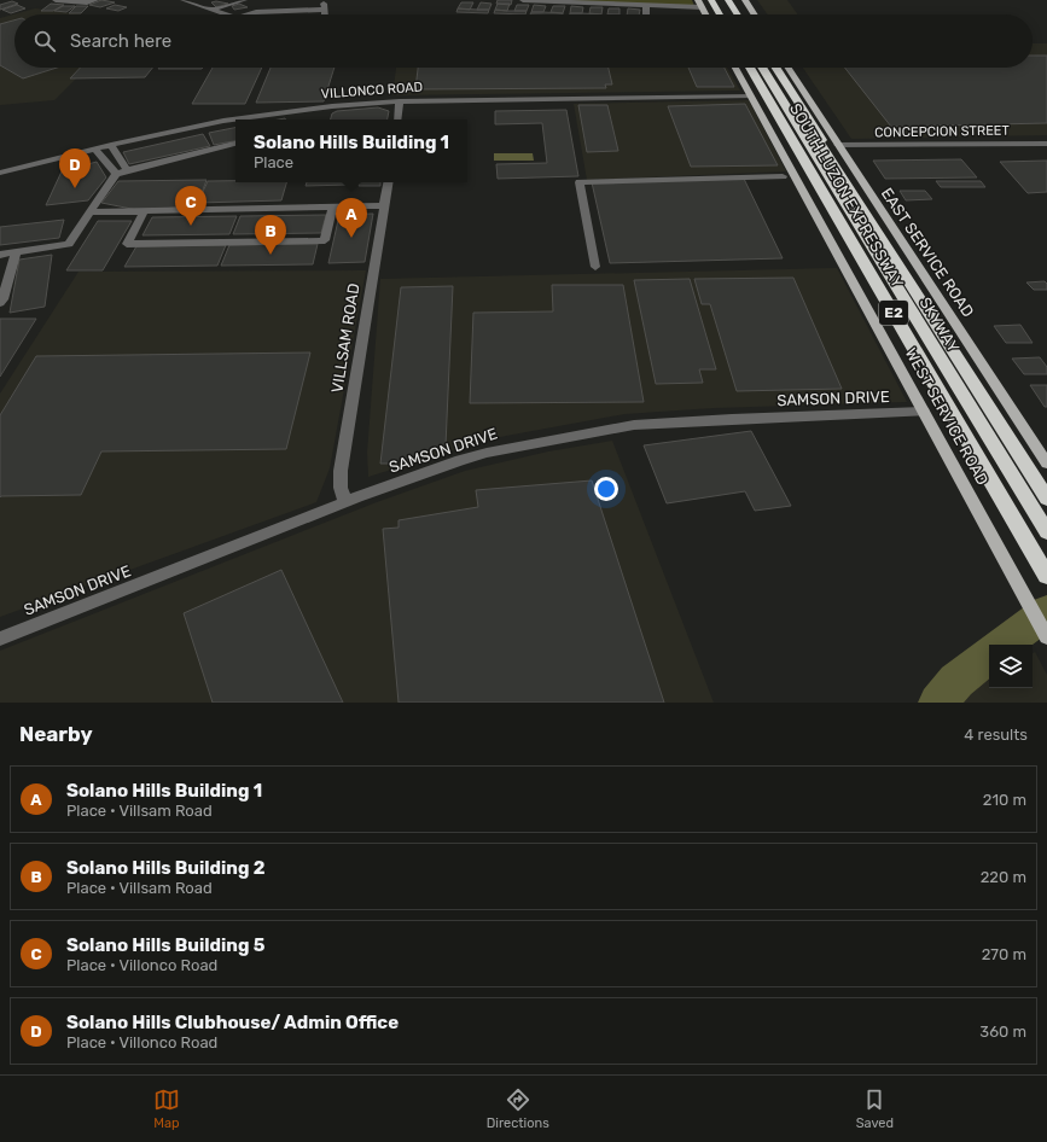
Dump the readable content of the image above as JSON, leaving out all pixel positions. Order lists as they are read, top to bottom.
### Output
{
  "streets": {
    "highway": ["SOUTH LUZON EXPRESSWAY", "E2", "SKYWAY"],
    "main road": ["EAST SERVICE ROAD", "WEST SERVICE ROAD"],
    "street": [
      "VILLONCO ROAD",
      "CONCEPCION STREET",
      "VILLSAM ROAD",
      "SAMSON DRIVE"
    ]
  },
  "crossings": [
    ["VILLONCO ROAD", "WEST SERVICE ROAD"],
    ["CONCEPCION STREET", "EAST SERVICE ROAD"],
    ["VILLSAM ROAD", "SAMSON DRIVE"],
    ["SAMSON DRIVE", "WEST SERVICE ROAD"]
  ],
  "page": {
    "search": "Search here",
    "popup": ["Solano Hills Building 1", "Place"],
    "pins": [
      "D",
      "C",
      "A",
      "B"
    ],
    "heading": ["Nearby", "4 results"],
    "list": [
      {
        "mark": "A",
        "name": "Solano Hills Building 1",
        "note": "Place · Villsam Road",
        "value": "210 m"
      },
      {
        "mark": "B",
        "name": "Solano Hills Building 2",
        "note": "Place · Villsam Road",
        "value": "220 m"
      },
      {
        "mark": "C",
        "name": "Solano Hills Building 5",
        "note": "Place · Villonco Road",
        "value": "270 m"
      },
      {
        "mark": "D",
        "name": "Solano Hills Clubhouse/ Admin Office",
        "note": "Place · Villonco Road",
        "value": "360 m"
      }
    ],
    "nav": ["Map", "Directions", "Saved"]
  }
}
